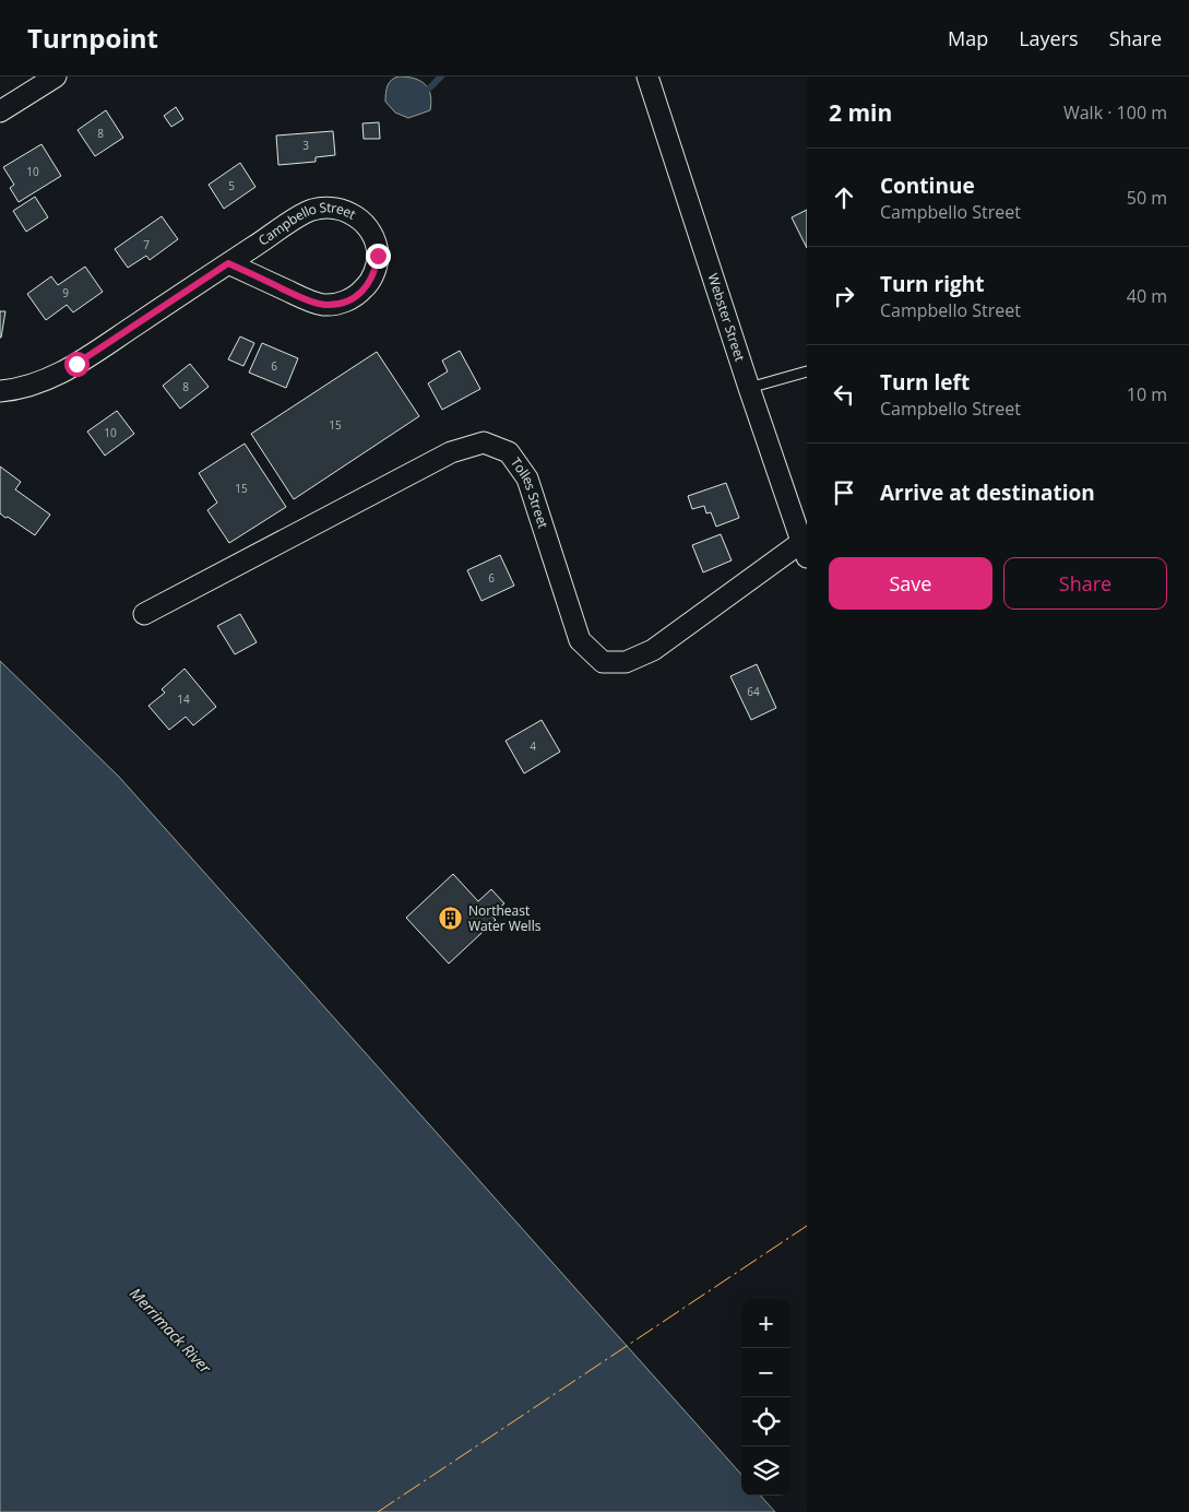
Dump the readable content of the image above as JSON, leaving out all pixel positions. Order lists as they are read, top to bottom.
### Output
{
  "streets": {
    "street": ["Campbello Street", "Webster Street", "Tolles Street"]
  },
  "crossings": [
    ["Webster Street", "Tolles Street"]
  ],
  "water": ["Merrimack River"],
  "places": {
    "building": ["Northeast Water Wells"]
  },
  "house_numbers": [
    "8",
    "3",
    "10",
    "5",
    "7",
    "9",
    "6",
    "8",
    "15",
    "10",
    "15",
    "6",
    "64",
    "14",
    "4"
  ],
  "page": {
    "header": "Turnpoint",
    "nav": ["Map", "Layers", "Share"],
    "heading": ["2 min", "Walk · 100 m"],
    "list": [
      ["Continue", "Campbello Street", "50 m"],
      ["Turn right", "Campbello Street", "40 m"],
      ["Turn left", "Campbello Street", "10 m"],
      "Arrive at destination"
    ],
    "buttons": ["Save", "Share"],
    "map_buttons": ["+", "−"]
  }
}
